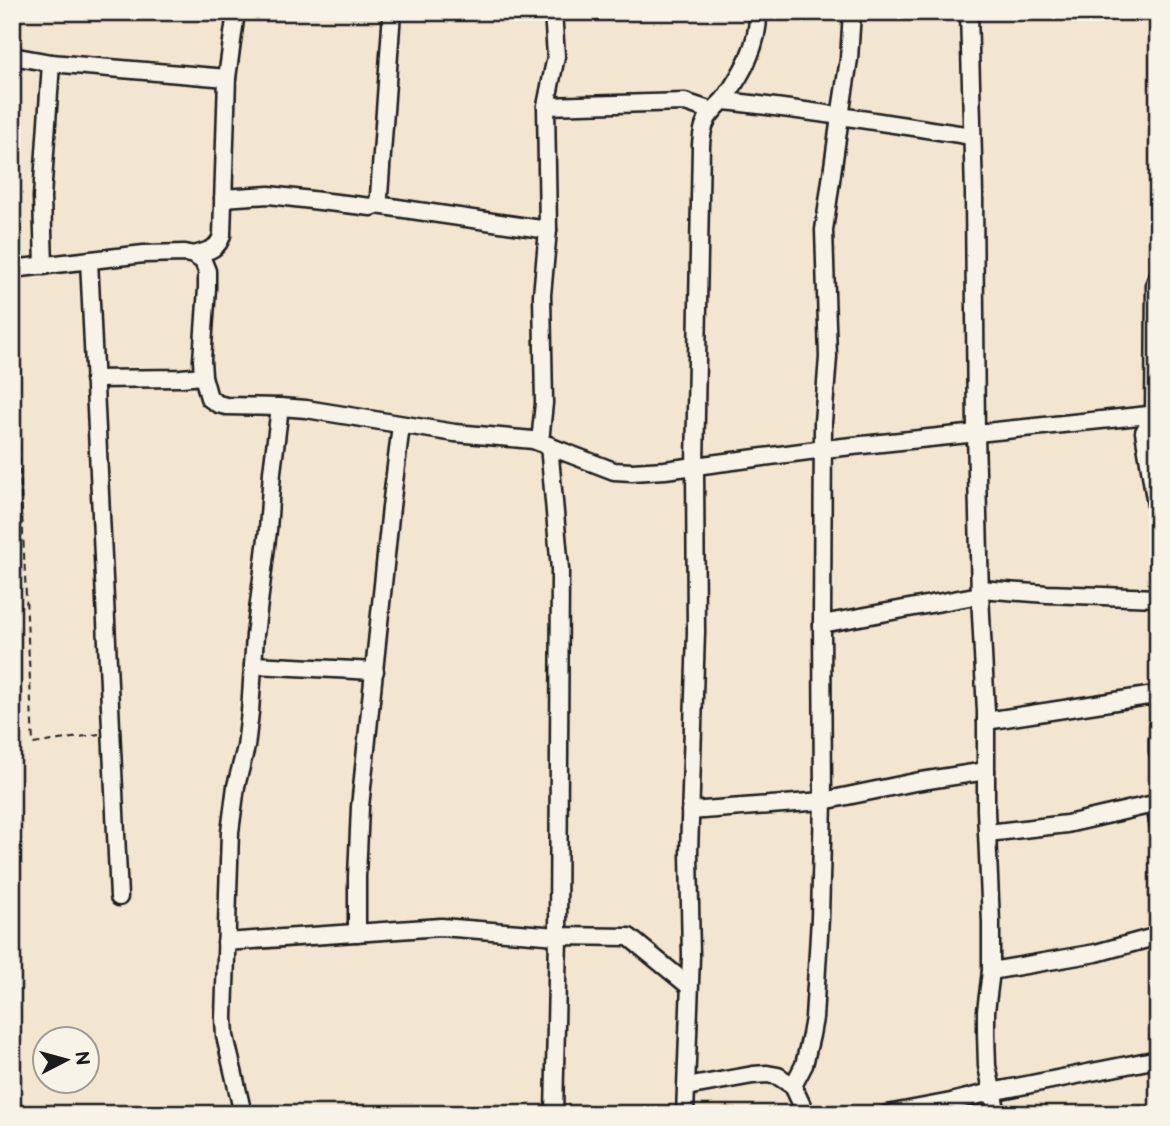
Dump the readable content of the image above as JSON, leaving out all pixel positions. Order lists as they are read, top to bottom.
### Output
{
  "north": "right"
}
